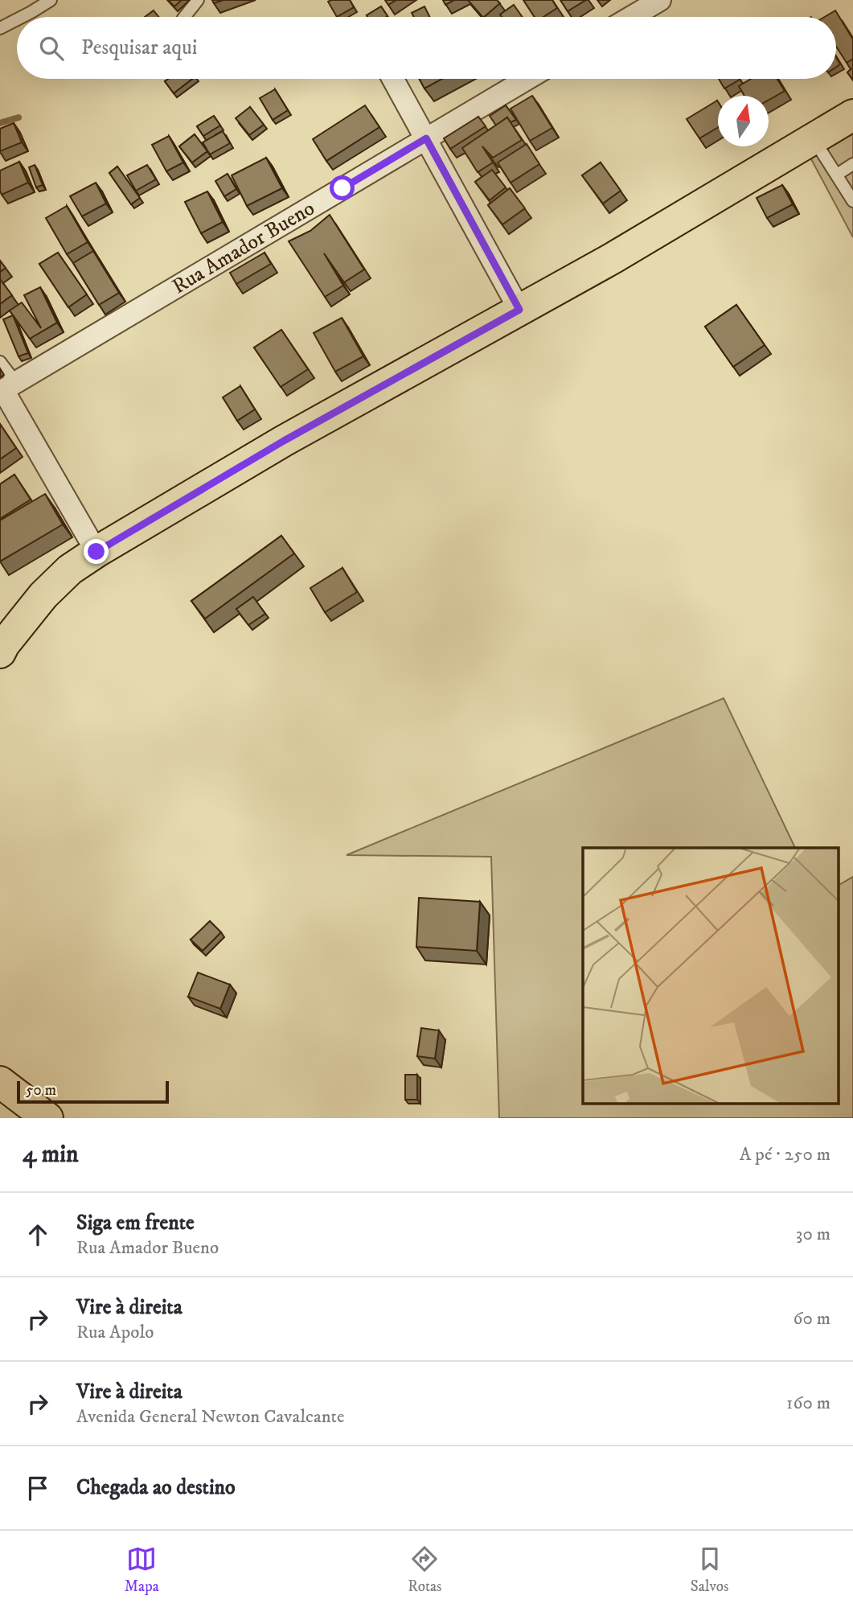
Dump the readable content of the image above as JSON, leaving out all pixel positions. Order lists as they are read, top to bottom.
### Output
{
  "streets": {
    "street": ["Rua Amador Bueno"]
  },
  "scale_bar": "50 m",
  "north": "top",
  "page": {
    "search": "Pesquisar aqui",
    "scale": "50 m",
    "heading": ["4 min", "A pé · 250 m"],
    "list": [
      ["Siga em frente", "Rua Amador Bueno", "30 m"],
      ["Vire à direita", "Rua Apolo", "60 m"],
      ["Vire à direita", "Avenida General Newton Cavalcante", "160 m"],
      "Chegada ao destino"
    ],
    "nav": ["Mapa", "Rotas", "Salvos"]
  }
}
